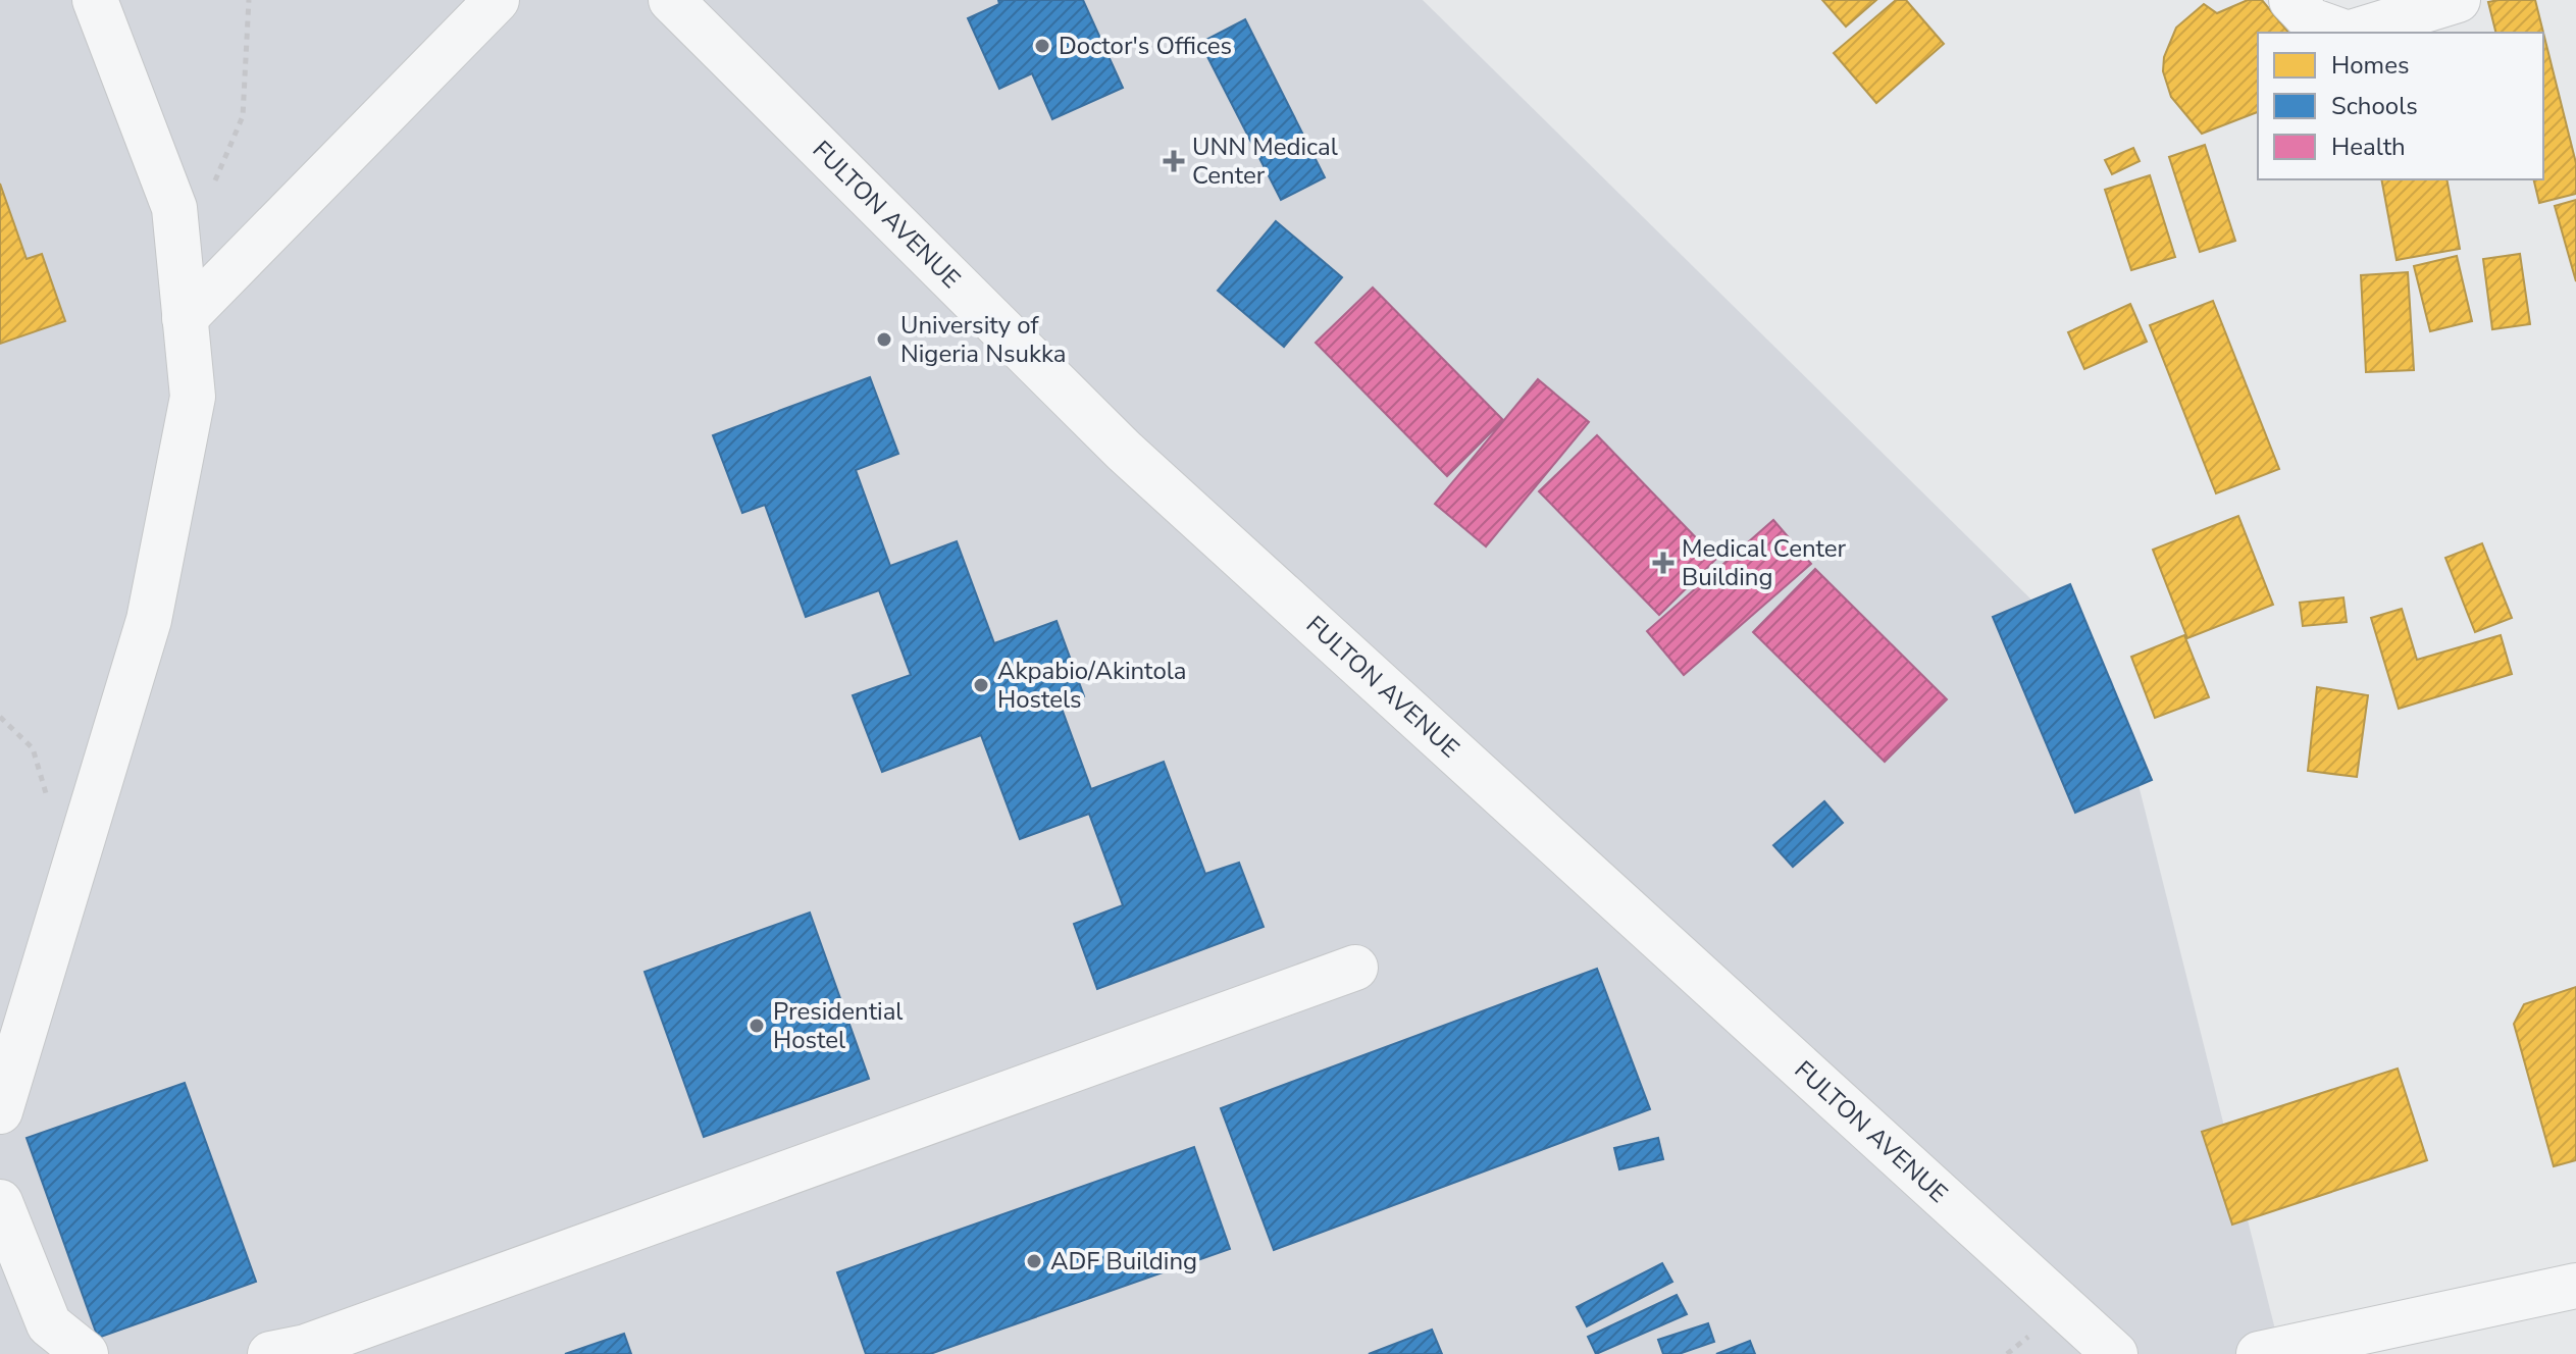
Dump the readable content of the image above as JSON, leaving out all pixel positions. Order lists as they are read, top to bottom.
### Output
{
  "streets": {
    "street": ["FULTON AVENUE"]
  },
  "places": {
    "other": [
      "Doctor's Offices",
      "University of Nigeria Nsukka",
      "Akpabio/Akintola Hostels",
      "Presidential Hostel",
      "ADF Building"
    ],
    "health": ["UNN Medical Center", "Medical Center Building"]
  },
  "legend": ["Homes", "Schools", "Health"]
}
